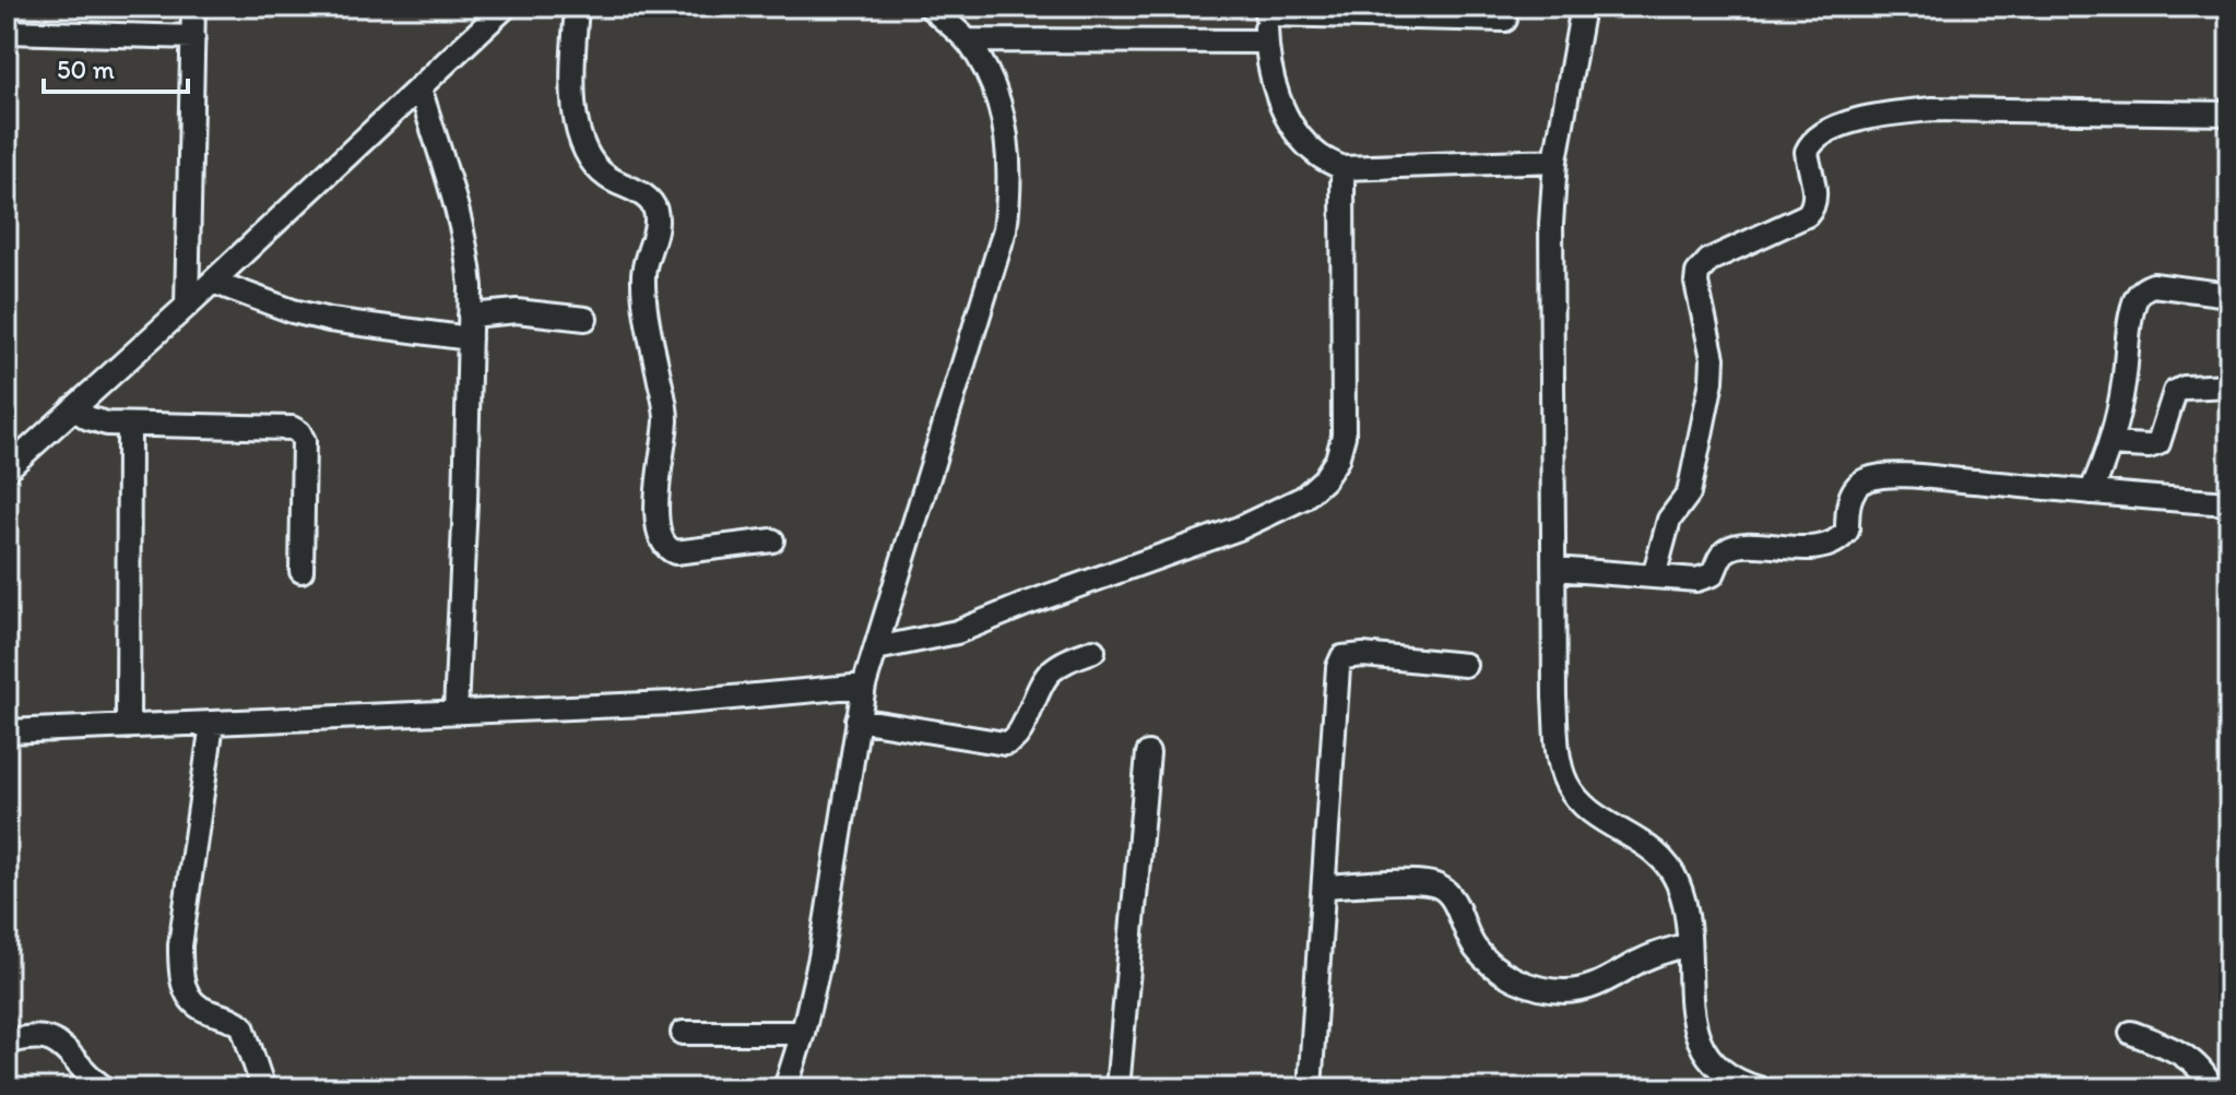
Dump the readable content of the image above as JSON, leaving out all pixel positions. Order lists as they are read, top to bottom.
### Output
{
  "scale_bar": "50 m"
}
